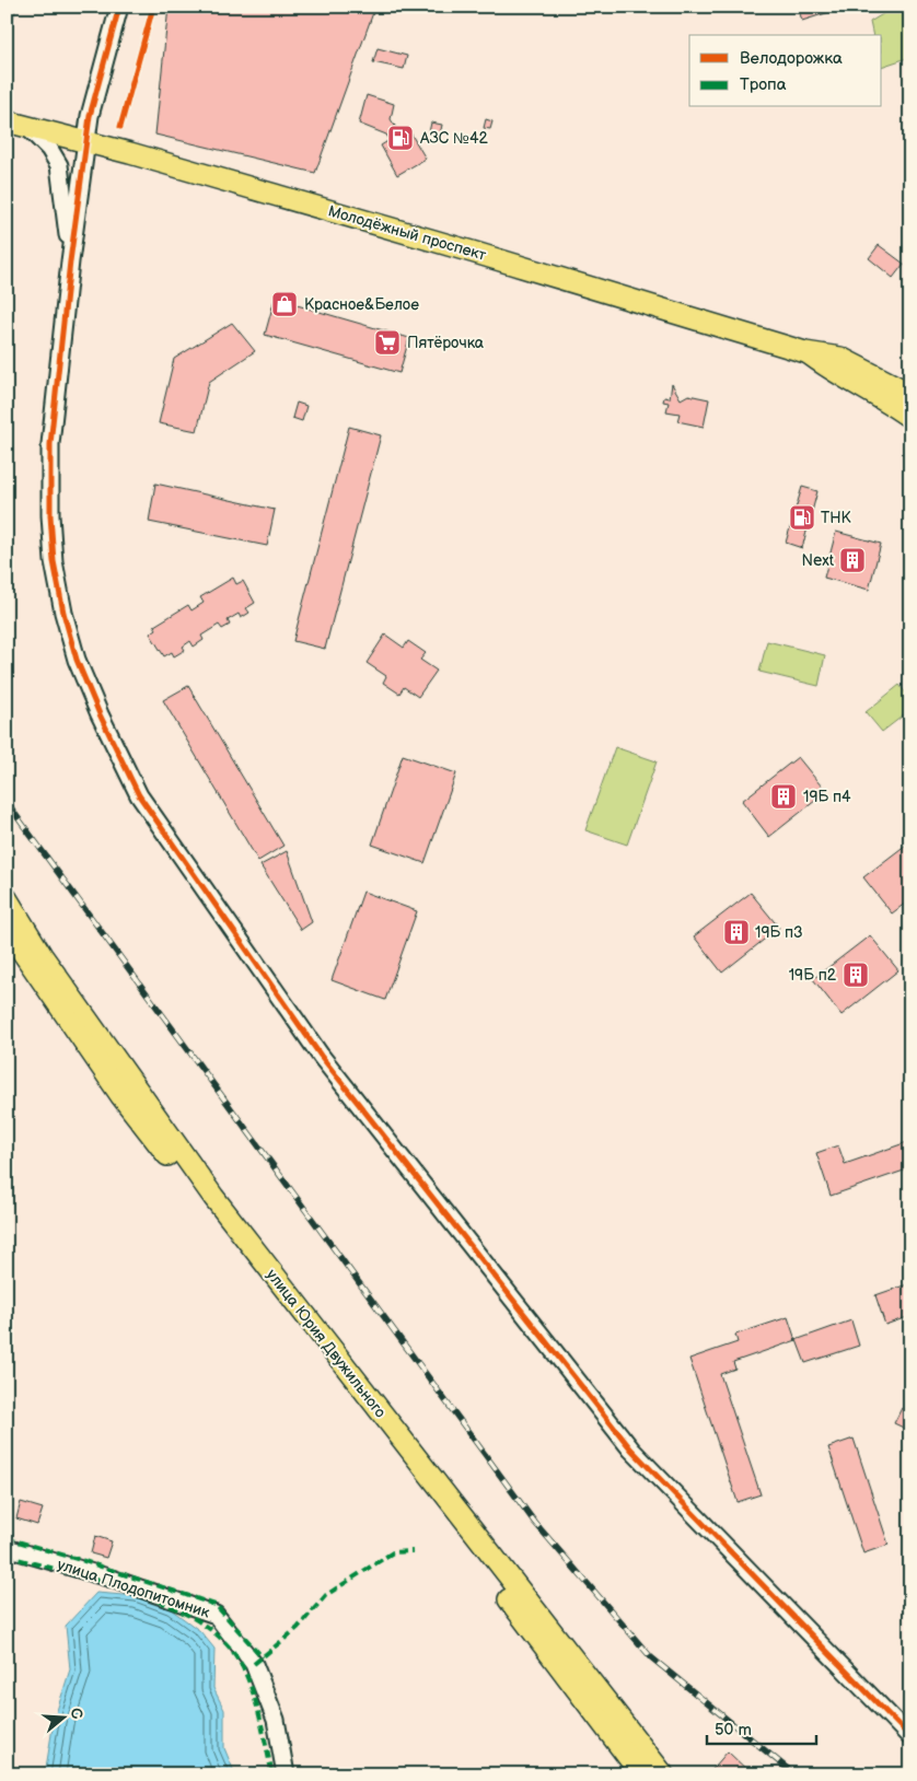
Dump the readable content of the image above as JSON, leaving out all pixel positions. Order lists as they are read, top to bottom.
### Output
{
  "streets": {
    "main road": ["Молодёжный проспект", "улица Юрия Двужильного"],
    "street": ["улица Плодопитомник"]
  },
  "places": {
    "fuel station": ["АЗС №42", "ТНК"],
    "shop": ["Красное&Белое"],
    "supermarket": ["Пятёрочка"],
    "building": [
      "Next",
      "19Б п4",
      "19Б п3",
      "19Б п2"
    ]
  },
  "legend": ["Велодорожка", "Тропа"],
  "scale_bar": "50 m",
  "north": "right"
}
